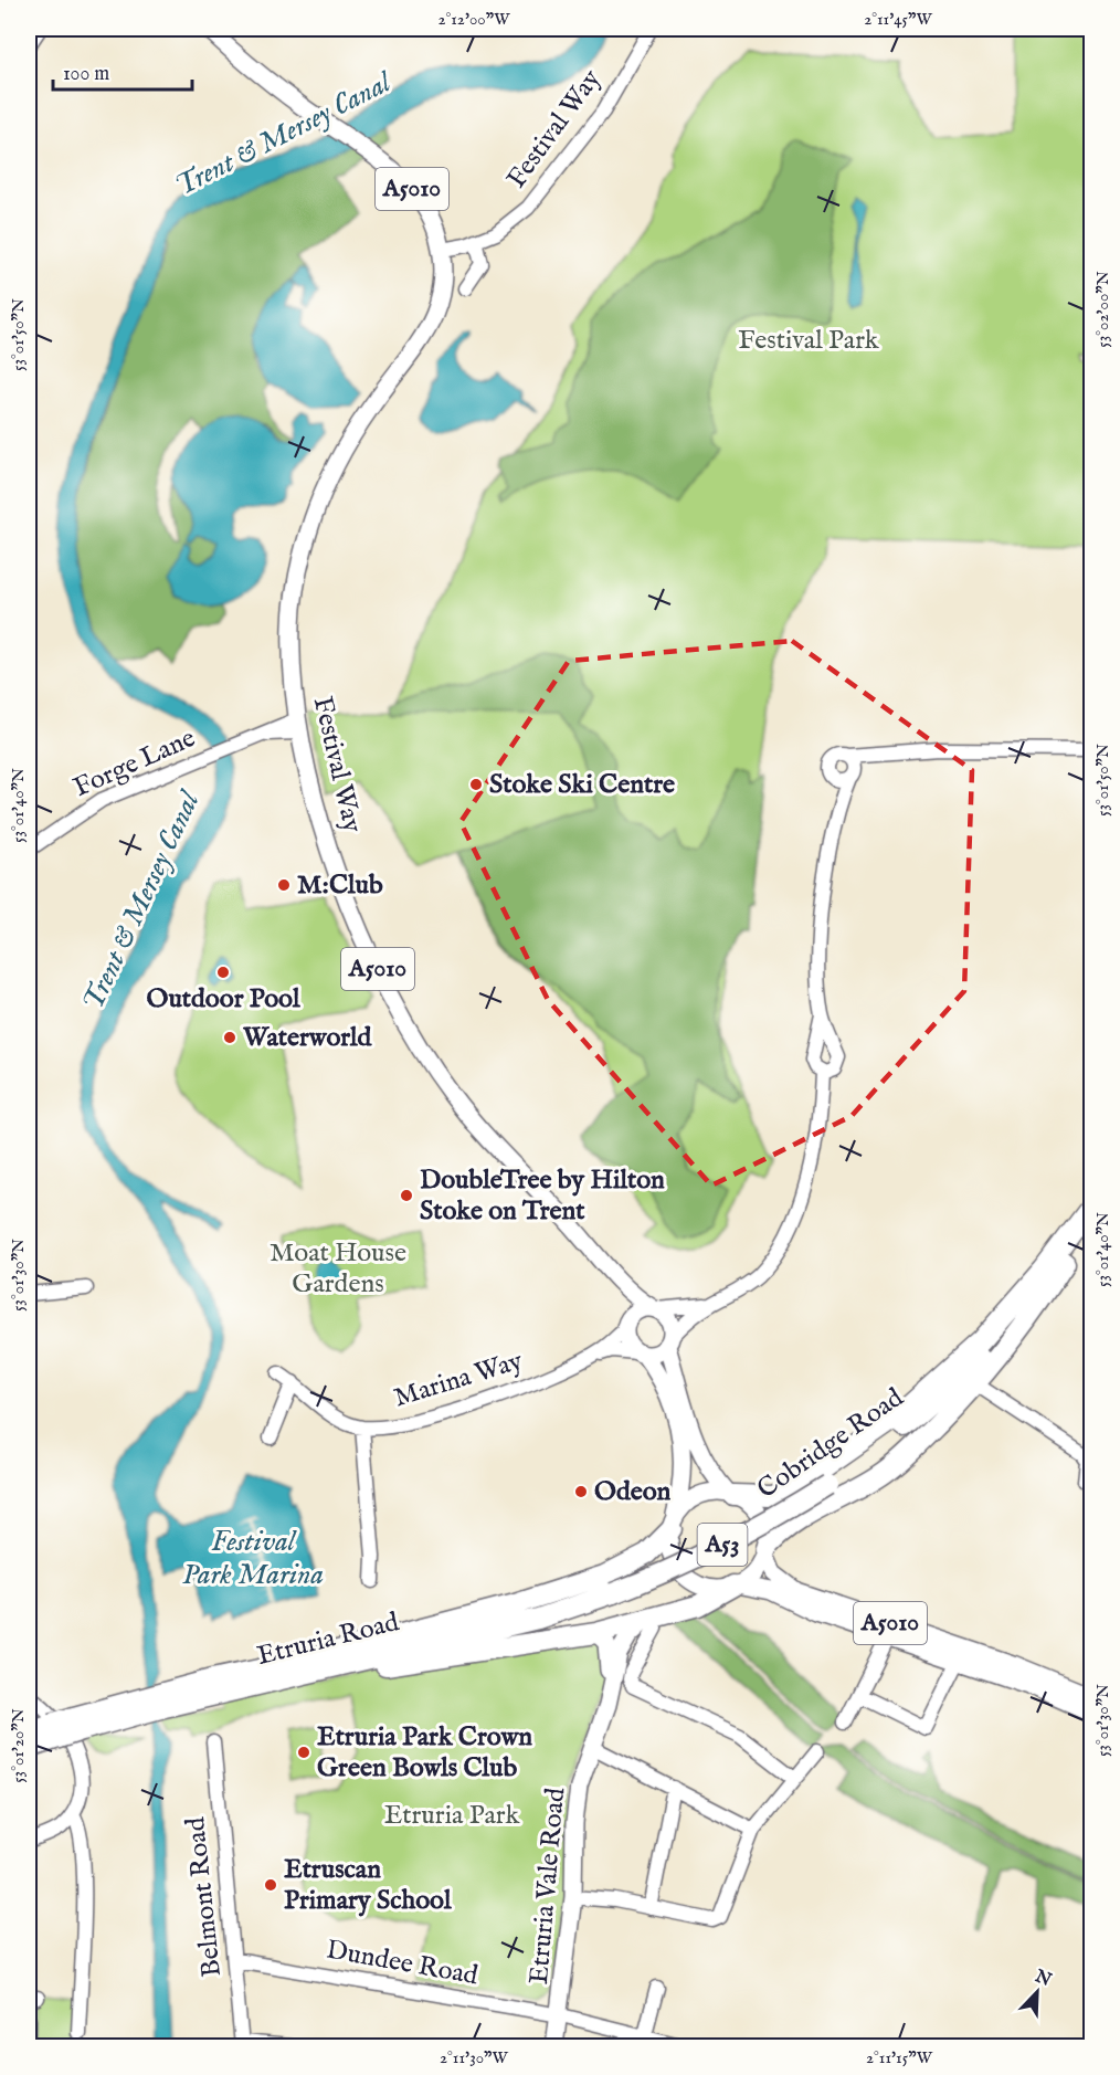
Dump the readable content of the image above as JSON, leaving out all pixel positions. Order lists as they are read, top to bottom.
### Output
{
  "streets": {
    "highway": ["Cobridge Road", "A53", "Etruria Road"],
    "main road": ["Festival Way", "A5010", "Etruria Vale Road"],
    "street": [
      "Forge Lane",
      "Marina Way",
      "Belmont Road",
      "Dundee Road"
    ]
  },
  "crossings": [
    ["Festival Way", "A5010"],
    ["Festival Way", "Forge Lane"],
    ["Festival Way", "Marina Way"],
    ["A5010", "Marina Way"],
    ["Cobridge Road", "Etruria Road"],
    ["Etruria Vale Road", "Dundee Road"],
    ["Belmont Road", "Dundee Road"]
  ],
  "water": ["Trent & Mersey Canal", "Festival Park Marina"],
  "parks": ["Festival Park", "Moat House Gardens", "Etruria Park"],
  "places": [
    "Stoke Ski Centre",
    "M:Club",
    "Outdoor Pool",
    "Waterworld",
    "DoubleTree by Hilton Stoke on Trent",
    "Odeon",
    "Etruria Park Crown Green Bowls Club",
    "Etruscan Primary School"
  ],
  "scale_bar": "100 m",
  "north": "top right",
  "coordinates": [
    "2°12'00\"W",
    "2°11'45\"W",
    "53°02'00\"N",
    "53°01'50\"N",
    "53°01'40\"N",
    "53°01'30\"N",
    "53°01'20\"N",
    "2°11'30\"W",
    "2°11'15\"W"
  ]
}
